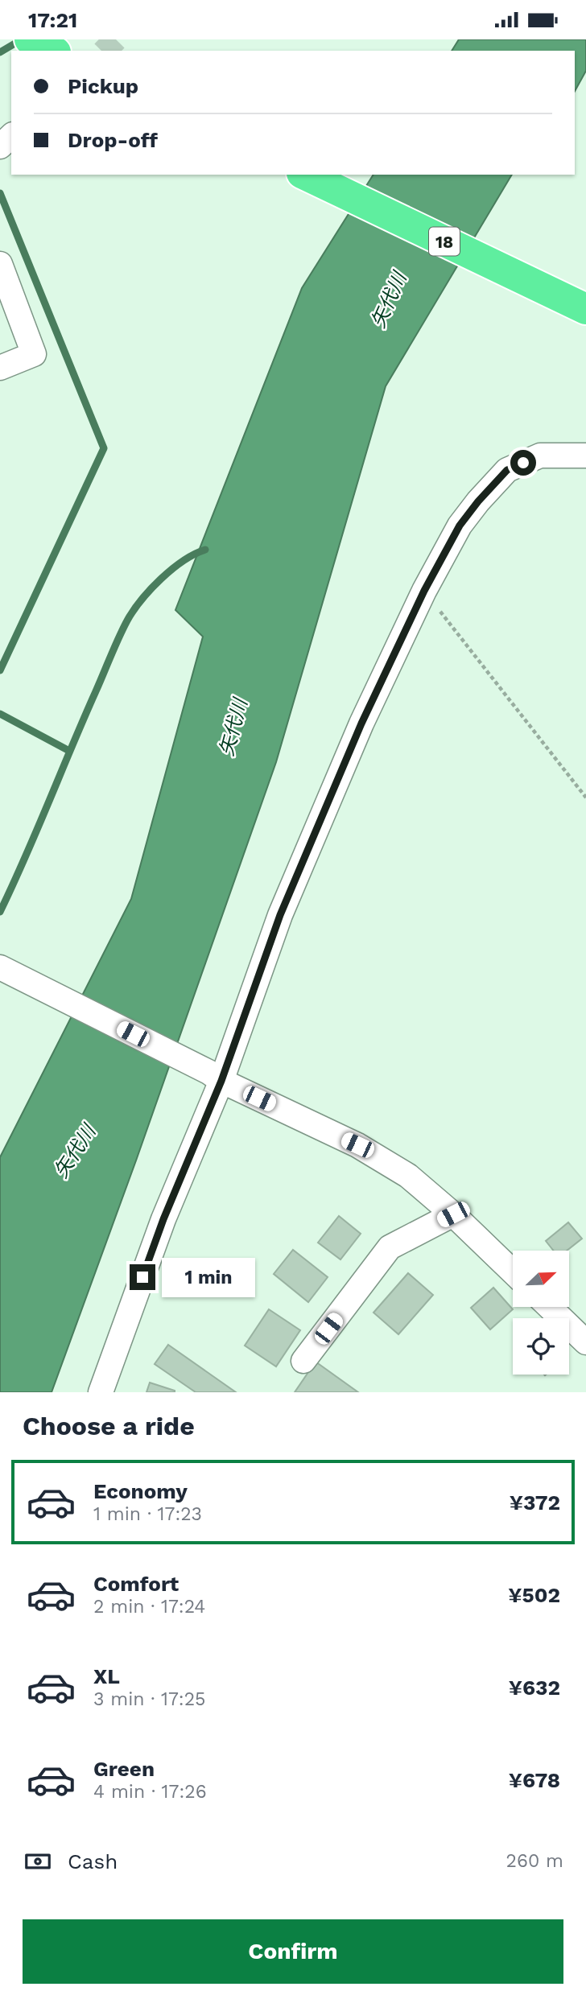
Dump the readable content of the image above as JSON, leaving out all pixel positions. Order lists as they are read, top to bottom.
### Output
{
  "streets": {
    "highway": ["18"]
  },
  "water": ["矢代川"],
  "north": "top right",
  "page": {
    "status": "17:21",
    "banner": ["Pickup", "Drop-off"],
    "bubble": "1 min",
    "heading": "Choose a ride",
    "list": [
      {
        "name": "Economy",
        "note": "1 min · 17:23",
        "value": "¥372"
      },
      {
        "name": "Comfort",
        "note": "2 min · 17:24",
        "value": "¥502"
      },
      {
        "name": "XL",
        "note": "3 min · 17:25",
        "value": "¥632"
      },
      {
        "name": "Green",
        "note": "4 min · 17:26",
        "value": "¥678"
      }
    ],
    "pay": ["Cash", "260 m"],
    "buttons": "Confirm"
  }
}
